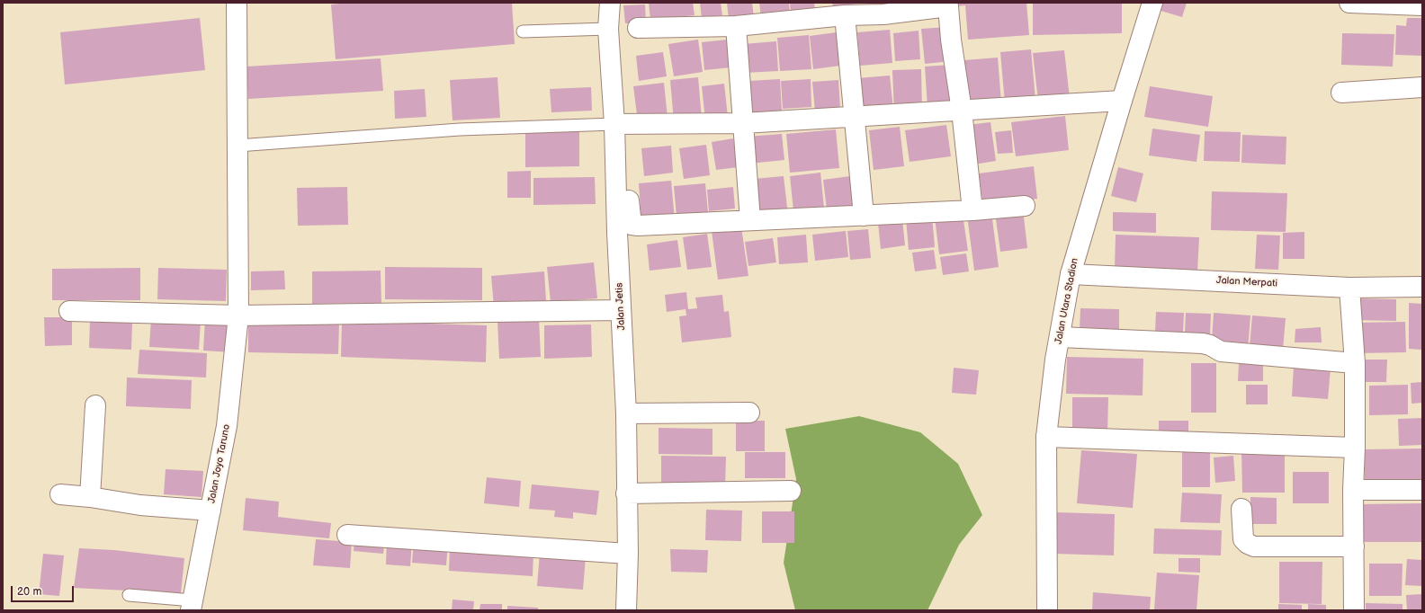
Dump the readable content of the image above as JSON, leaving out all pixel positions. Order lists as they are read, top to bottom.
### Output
{
  "streets": {
    "street": [
      "Jalan Merpati",
      "Jalan Utara Stadion",
      "Jalan Jetis",
      "Jalan Joyo Taruno"
    ]
  },
  "crossings": [
    ["Jalan Merpati", "Jalan Utara Stadion"]
  ],
  "scale_bar": "20 m"
}
